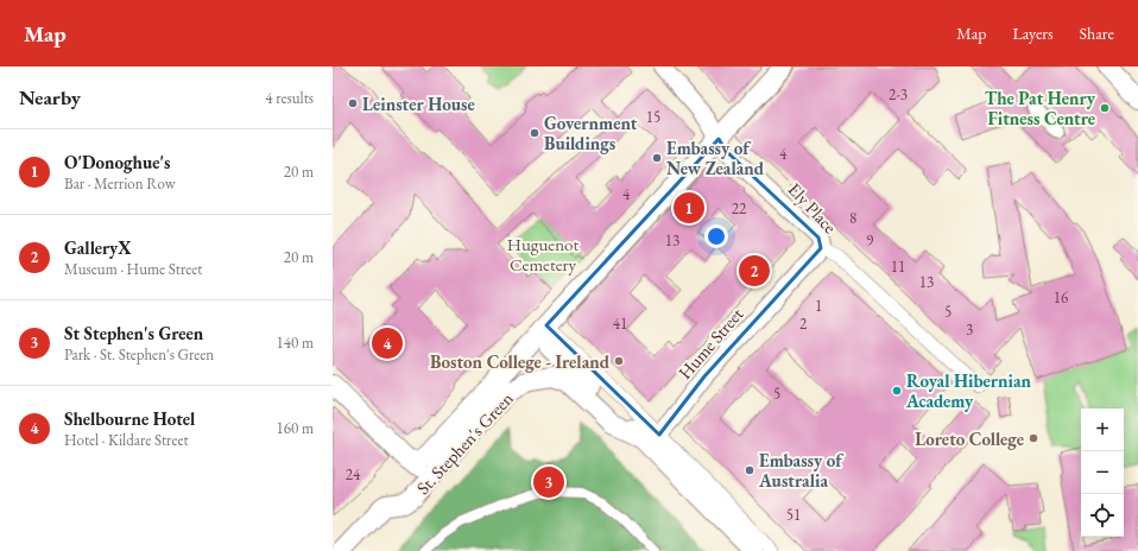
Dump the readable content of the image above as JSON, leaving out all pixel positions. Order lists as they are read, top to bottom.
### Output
{
  "streets": {
    "main road": ["St. Stephen's Green"],
    "street": ["Ely Place", "Hume Street"]
  },
  "crossings": [
    ["Ely Place", "Hume Street"],
    ["Hume Street", "St. Stephen's Green"]
  ],
  "parks": ["Huguenot Cemetery"],
  "places": [
    "Leinster House",
    "The Pat Henry Fitness Centre",
    "Government Buildings",
    "Embassy of New Zealand",
    "Boston College - Ireland",
    "Royal Hibernian Academy",
    "Loreto College",
    "Embassy of Australia"
  ],
  "house_numbers": [
    "2-3",
    "15",
    "4",
    "4",
    "22",
    "8",
    "13",
    "9",
    "11",
    "13",
    "16",
    "1",
    "5",
    "41",
    "2",
    "3",
    "5",
    "24",
    "51"
  ],
  "page": {
    "header": "Map",
    "nav": ["Map", "Layers", "Share"],
    "heading": ["Nearby", "4 results"],
    "list": [
      {
        "mark": "1",
        "name": "O'Donoghue's",
        "note": "Bar · Merrion Row",
        "value": "20 m"
      },
      {
        "mark": "2",
        "name": "GalleryX",
        "note": "Museum · Hume Street",
        "value": "20 m"
      },
      {
        "mark": "3",
        "name": "St Stephen's Green",
        "note": "Park · St. Stephen's Green",
        "value": "140 m"
      },
      {
        "mark": "4",
        "name": "Shelbourne Hotel",
        "note": "Hotel · Kildare Street",
        "value": "160 m"
      }
    ],
    "pins": [
      "1",
      "2",
      "4",
      "3"
    ],
    "map_buttons": ["+", "−"]
  }
}
